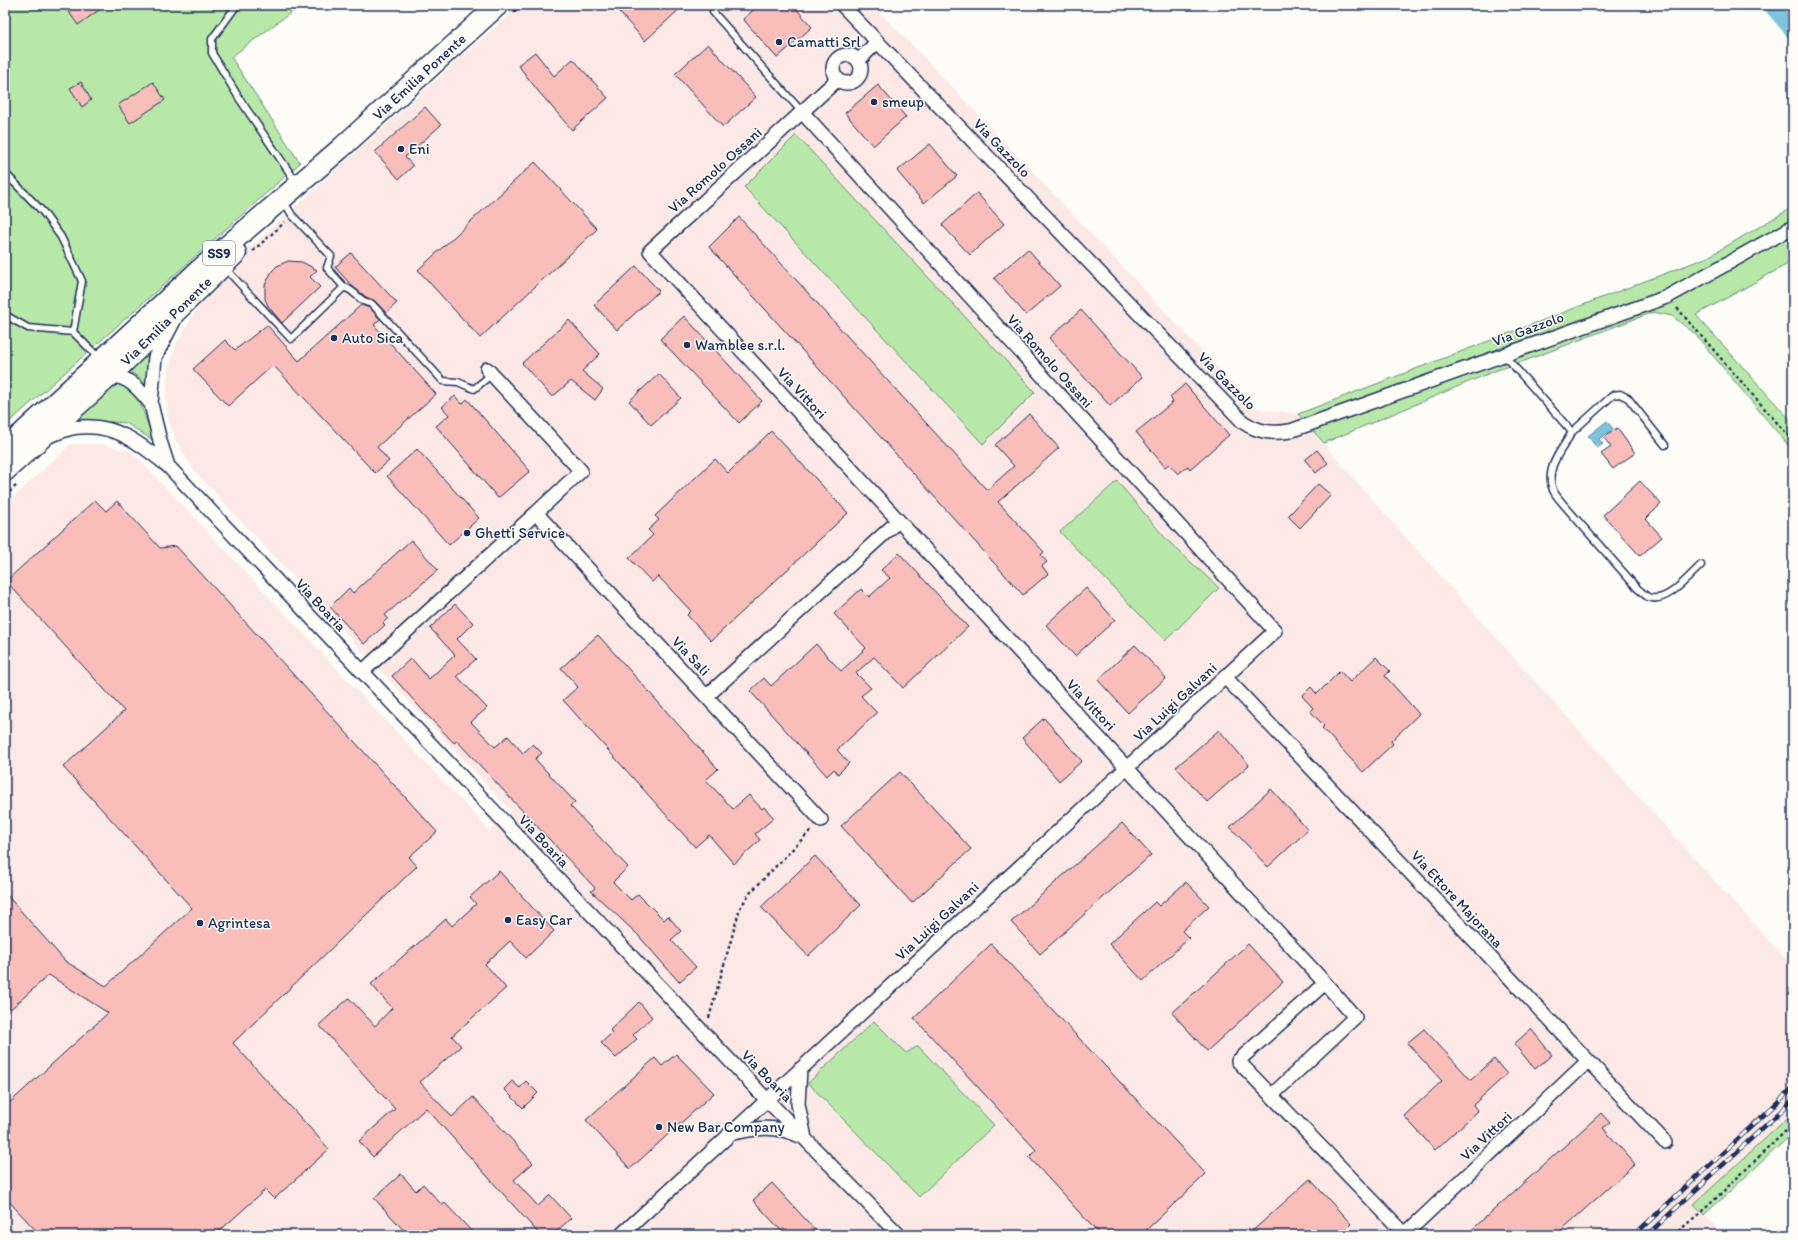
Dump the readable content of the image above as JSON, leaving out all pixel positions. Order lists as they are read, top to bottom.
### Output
{
  "streets": {
    "main road": ["Via Emilia Ponente", "SS9"],
    "street": [
      "Via Gazzolo",
      "Via Romolo Ossani",
      "Via Vittori",
      "Via Boaria",
      "Via Sali",
      "Via Luigi Galvani",
      "Via Ettore Majorana"
    ]
  },
  "crossings": [
    ["Via Emilia Ponente", "Via Boaria"],
    ["Via Romolo Ossani", "Via Vittori"],
    ["Via Romolo Ossani", "Via Luigi Galvani"],
    ["Via Vittori", "Via Luigi Galvani"],
    ["Via Vittori", "Via Ettore Majorana"],
    ["Via Boaria", "Via Luigi Galvani"],
    ["Via Luigi Galvani", "Via Ettore Majorana"]
  ],
  "places": [
    "Camatti Srl",
    "smeup",
    "Eni",
    "Auto Sica",
    "Wamblee s.r.l.",
    "Ghetti Service",
    "Easy Car",
    "Agrintesa",
    "New Bar Company"
  ]
}
